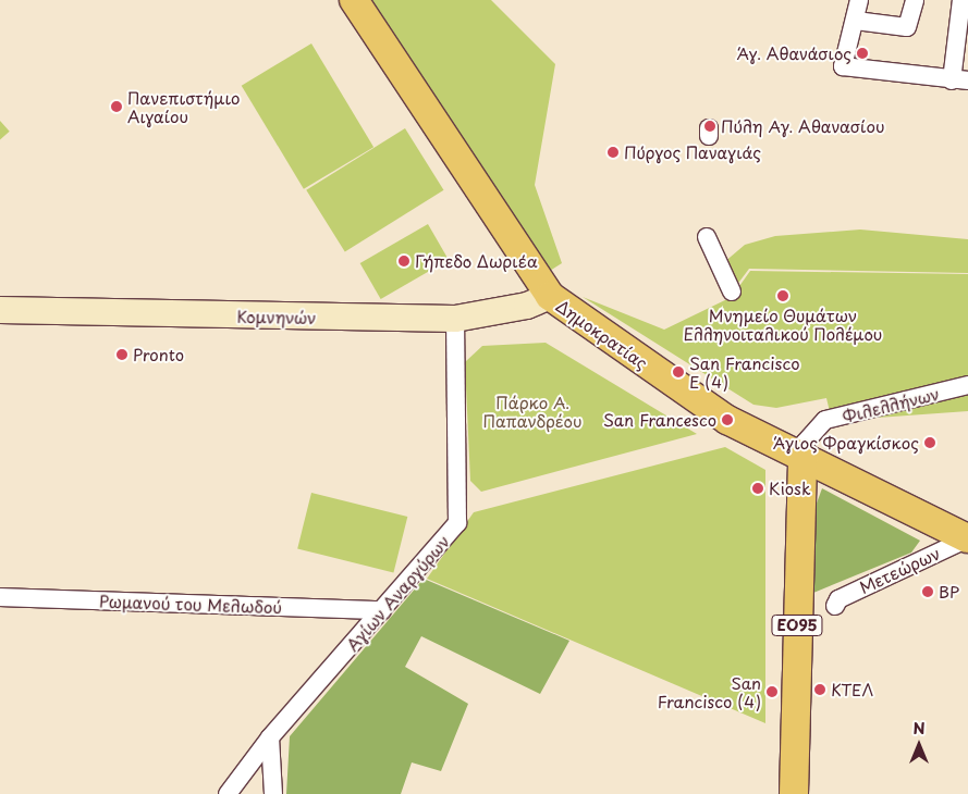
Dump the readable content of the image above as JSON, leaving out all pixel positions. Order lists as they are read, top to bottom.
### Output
{
  "streets": {
    "main road": ["Δημοκρατίας", "ΕΟ95"],
    "street": [
      "Κομνηνών",
      "Φιλελλήνων",
      "Μετεώρων",
      "Αγίων Αναργύρων",
      "Ρωμανού του Μελωδού"
    ]
  },
  "crossings": [
    ["Κομνηνών", "Δημοκρατίας"],
    ["Κομνηνών", "Αγίων Αναργύρων"],
    ["Δημοκρατίας", "Φιλελλήνων"],
    ["Δημοκρατίας", "Μετεώρων"],
    ["Δημοκρατίας", "ΕΟ95"],
    ["Φιλελλήνων", "ΕΟ95"],
    ["Αγίων Αναργύρων", "Ρωμανού του Μελωδού"]
  ],
  "parks": ["Πάρκο Α. Παπανδρέου"],
  "places": [
    "Άγ. Αθανάσιος",
    "Πανεπιστήμιο Αιγαίου",
    "Πύλη Αγ. Αθανασίου",
    "Πύργος Παναγιάς",
    "Γήπεδο Δωριέα",
    "Μνημείο Θυμάτων Ελληνοιταλικού Πολέμου",
    "Pronto",
    "San Francisco E (4)",
    "San Francesco",
    "Άγιος Φραγκίσκος",
    "Kiosk",
    "BP",
    "ΚΤΕΛ",
    "San Francisco (4)"
  ],
  "north": "top"
}
